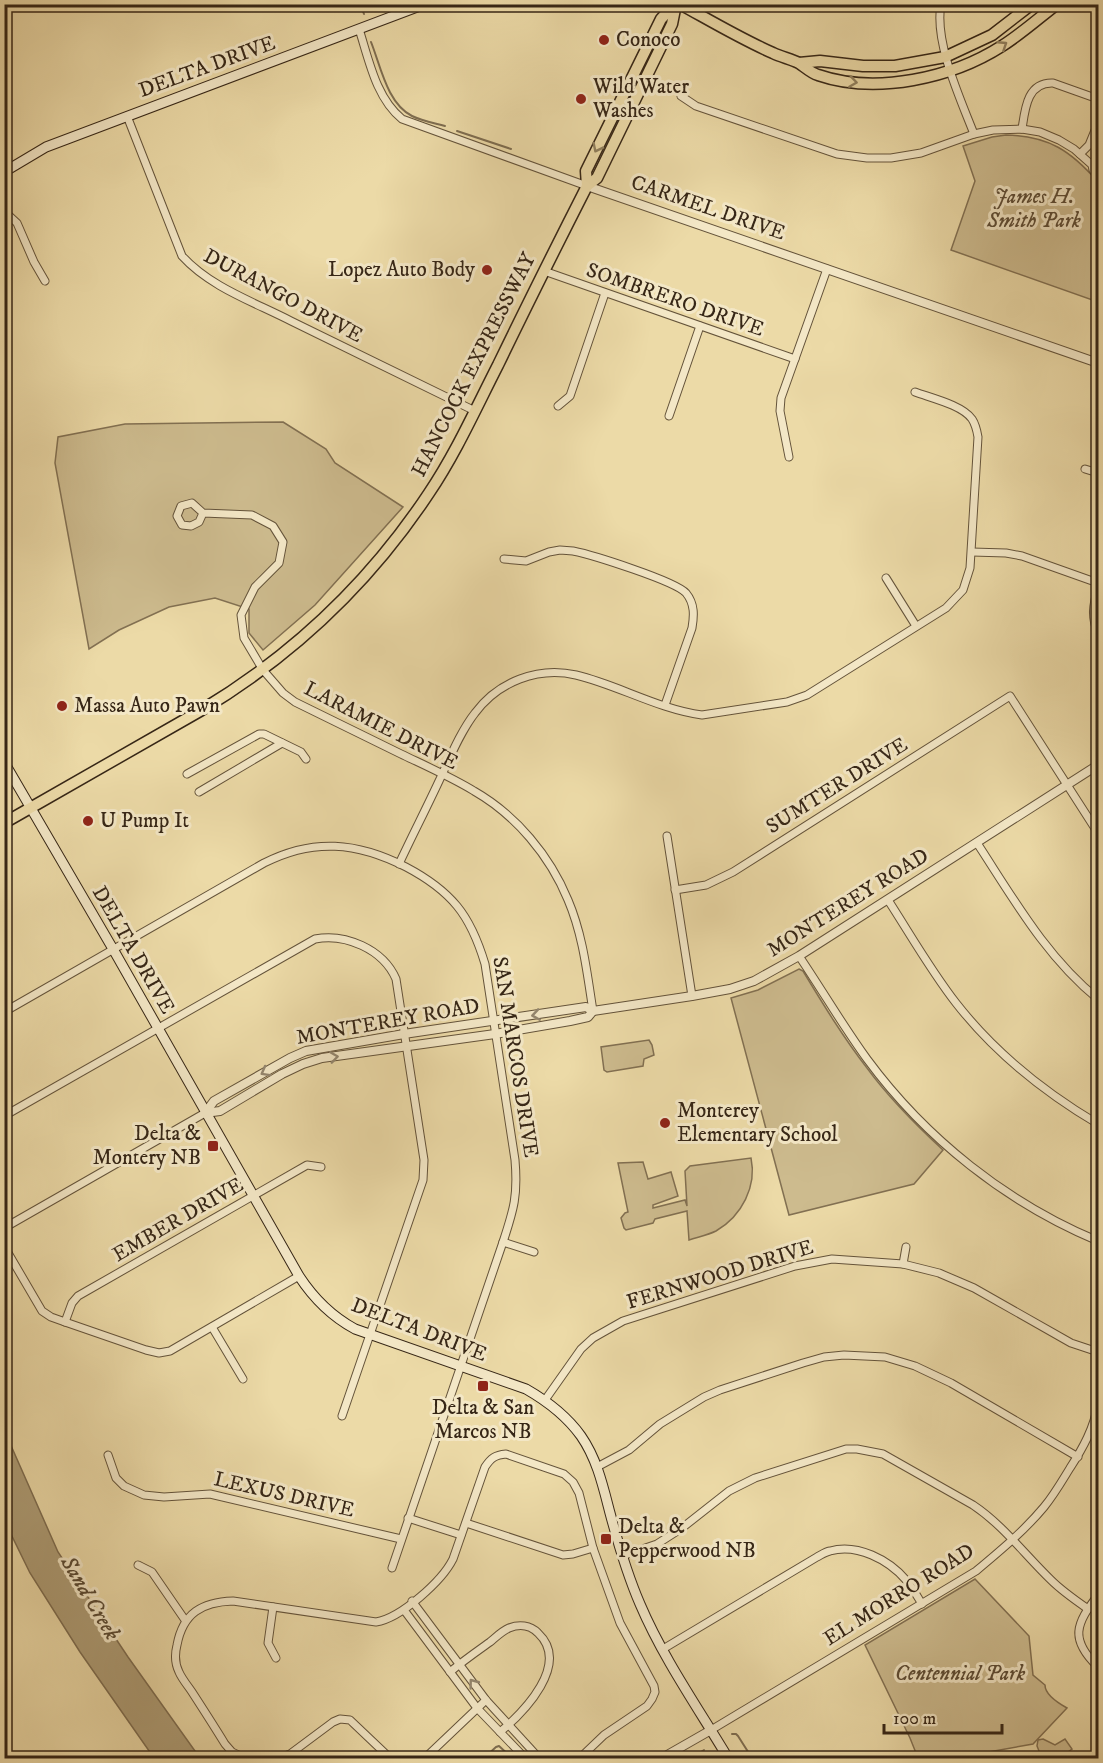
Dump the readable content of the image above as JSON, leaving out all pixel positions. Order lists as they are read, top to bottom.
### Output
{
  "streets": {
    "main road": ["DELTA DRIVE", "HANCOCK EXPRESSWAY"],
    "street": [
      "CARMEL DRIVE",
      "DURANGO DRIVE",
      "SOMBRERO DRIVE",
      "LARAMIE DRIVE",
      "SUMTER DRIVE",
      "MONTEREY ROAD",
      "SAN MARCOS DRIVE",
      "EMBER DRIVE",
      "FERNWOOD DRIVE",
      "LEXUS DRIVE",
      "EL MORRO ROAD"
    ]
  },
  "crossings": [
    ["DELTA DRIVE", "CARMEL DRIVE"],
    ["DELTA DRIVE", "DURANGO DRIVE"],
    ["DELTA DRIVE", "HANCOCK EXPRESSWAY"],
    ["DELTA DRIVE", "MONTEREY ROAD"],
    ["DELTA DRIVE", "SAN MARCOS DRIVE"],
    ["DELTA DRIVE", "EMBER DRIVE"],
    ["DELTA DRIVE", "FERNWOOD DRIVE"],
    ["DELTA DRIVE", "EL MORRO ROAD"],
    ["CARMEL DRIVE", "HANCOCK EXPRESSWAY"],
    ["DURANGO DRIVE", "HANCOCK EXPRESSWAY"],
    ["SOMBRERO DRIVE", "HANCOCK EXPRESSWAY"],
    ["HANCOCK EXPRESSWAY", "LARAMIE DRIVE"],
    ["LARAMIE DRIVE", "MONTEREY ROAD"],
    ["SUMTER DRIVE", "MONTEREY ROAD"],
    ["MONTEREY ROAD", "SAN MARCOS DRIVE"],
    ["SAN MARCOS DRIVE", "LEXUS DRIVE"]
  ],
  "water": ["Sand Creek"],
  "parks": ["James H. Smith Park", "Centennial Park"],
  "places": {
    "other": [
      "Conoco",
      "Wild Water Washes",
      "Lopez Auto Body",
      "Massa Auto Pawn",
      "U Pump It",
      "Monterey Elementary School"
    ],
    "transit": ["Delta & Montery NB", "Delta & San Marcos NB", "Delta & Pepperwood NB"]
  },
  "scale_bar": "100 m"
}
